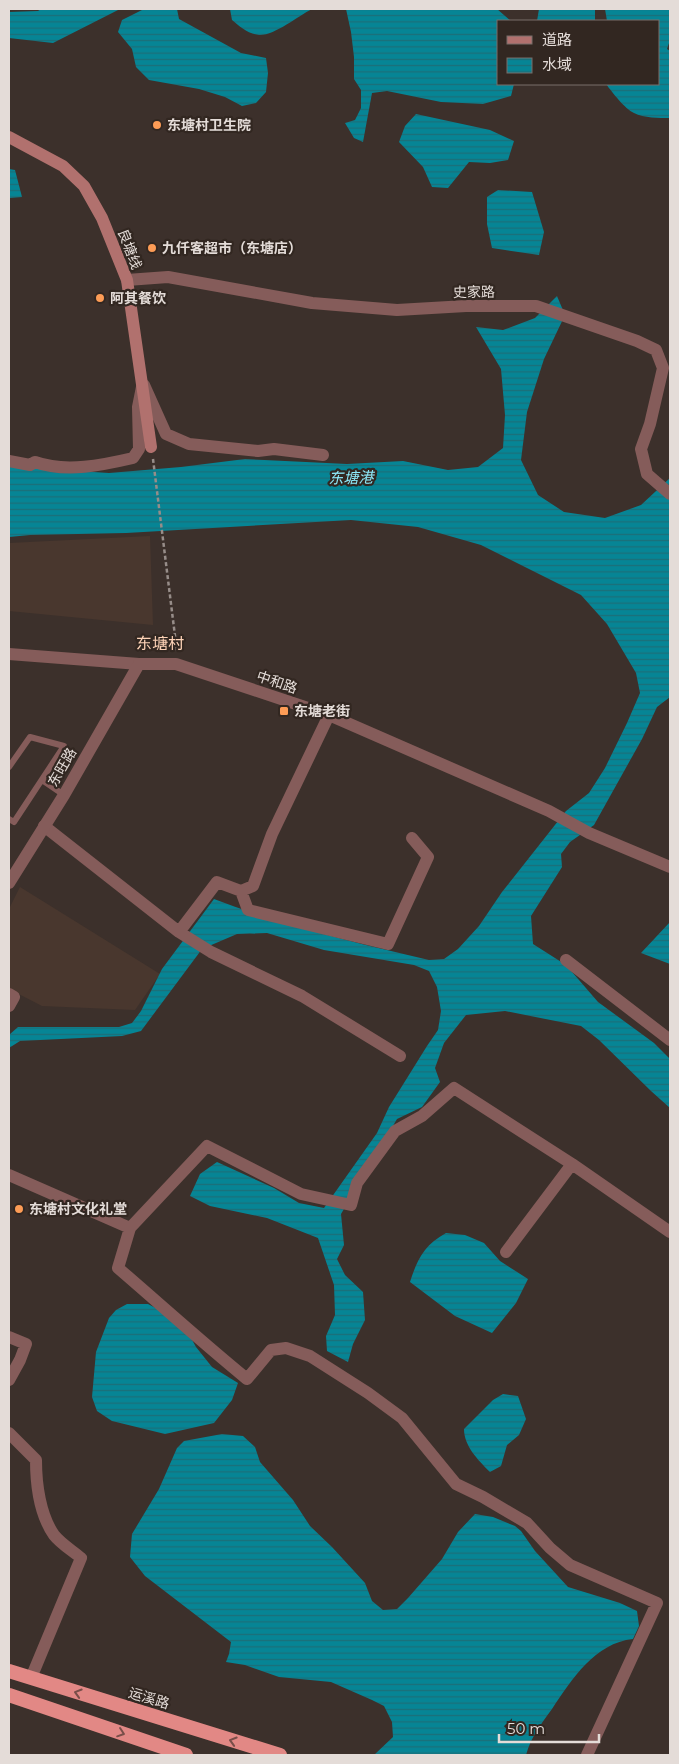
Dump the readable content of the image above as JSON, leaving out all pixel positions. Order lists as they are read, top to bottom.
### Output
{
  "streets": {
    "highway": ["运溪路"],
    "main road": ["良塘线"],
    "street": ["史家路", "中和路", "东旺路"]
  },
  "crossings": [
    ["良塘线", "史家路"],
    ["中和路", "东旺路"]
  ],
  "districts": ["东塘村"],
  "water": ["东塘港"],
  "places": {
    "other": [
      "东塘村卫生院",
      "九仟客超市（东塘店）",
      "阿其餐饮",
      "东塘村文化礼堂"
    ],
    "transit": ["东塘老街"]
  },
  "legend": ["道路", "水域"],
  "scale_bar": "50 m"
}
